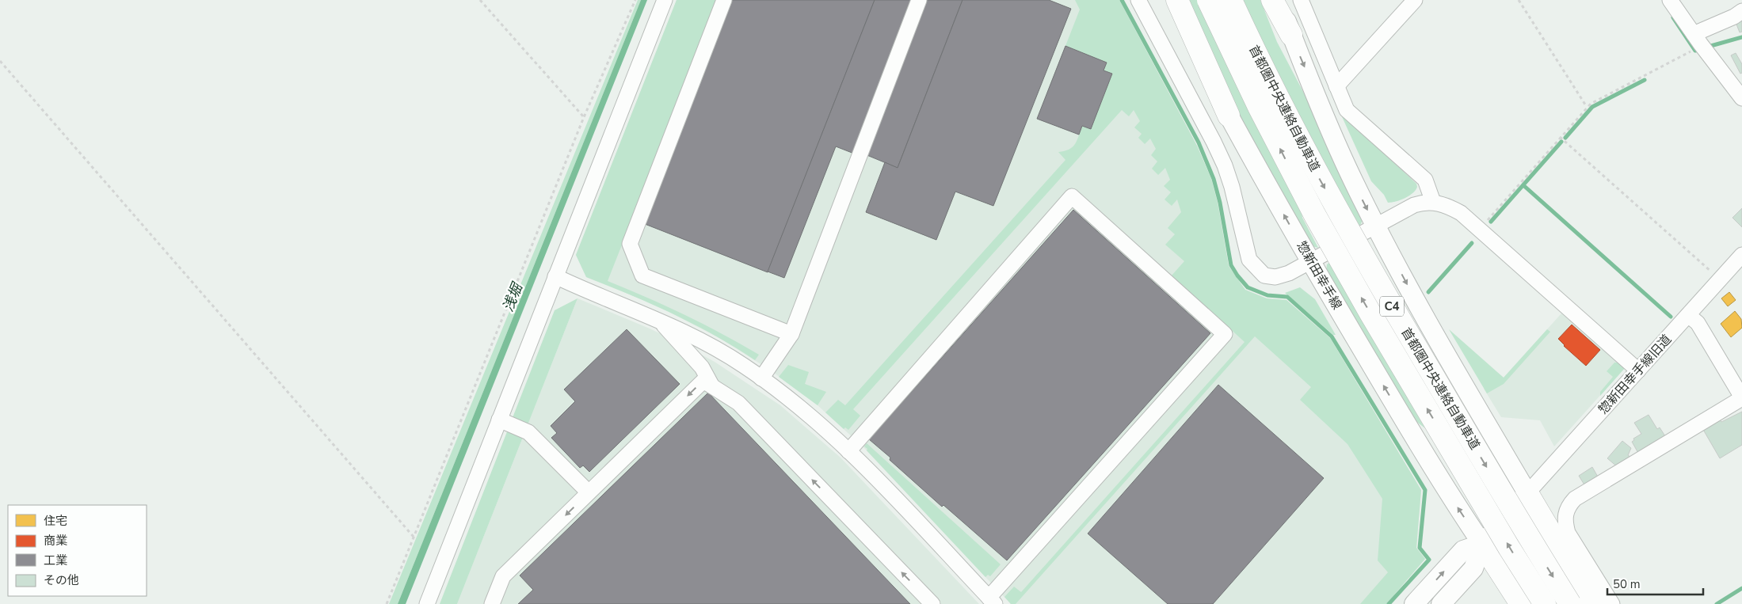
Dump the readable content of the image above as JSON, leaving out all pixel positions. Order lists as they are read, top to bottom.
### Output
{
  "streets": {
    "highway": ["首都圏中央連絡自動車道", "C4"],
    "main road": ["惣新田幸手線"],
    "street": ["惣新田幸手線旧道"]
  },
  "water": ["浅堀"],
  "legend": [
    "住宅",
    "商業",
    "工業",
    "その他"
  ],
  "scale_bar": "50 m"
}
